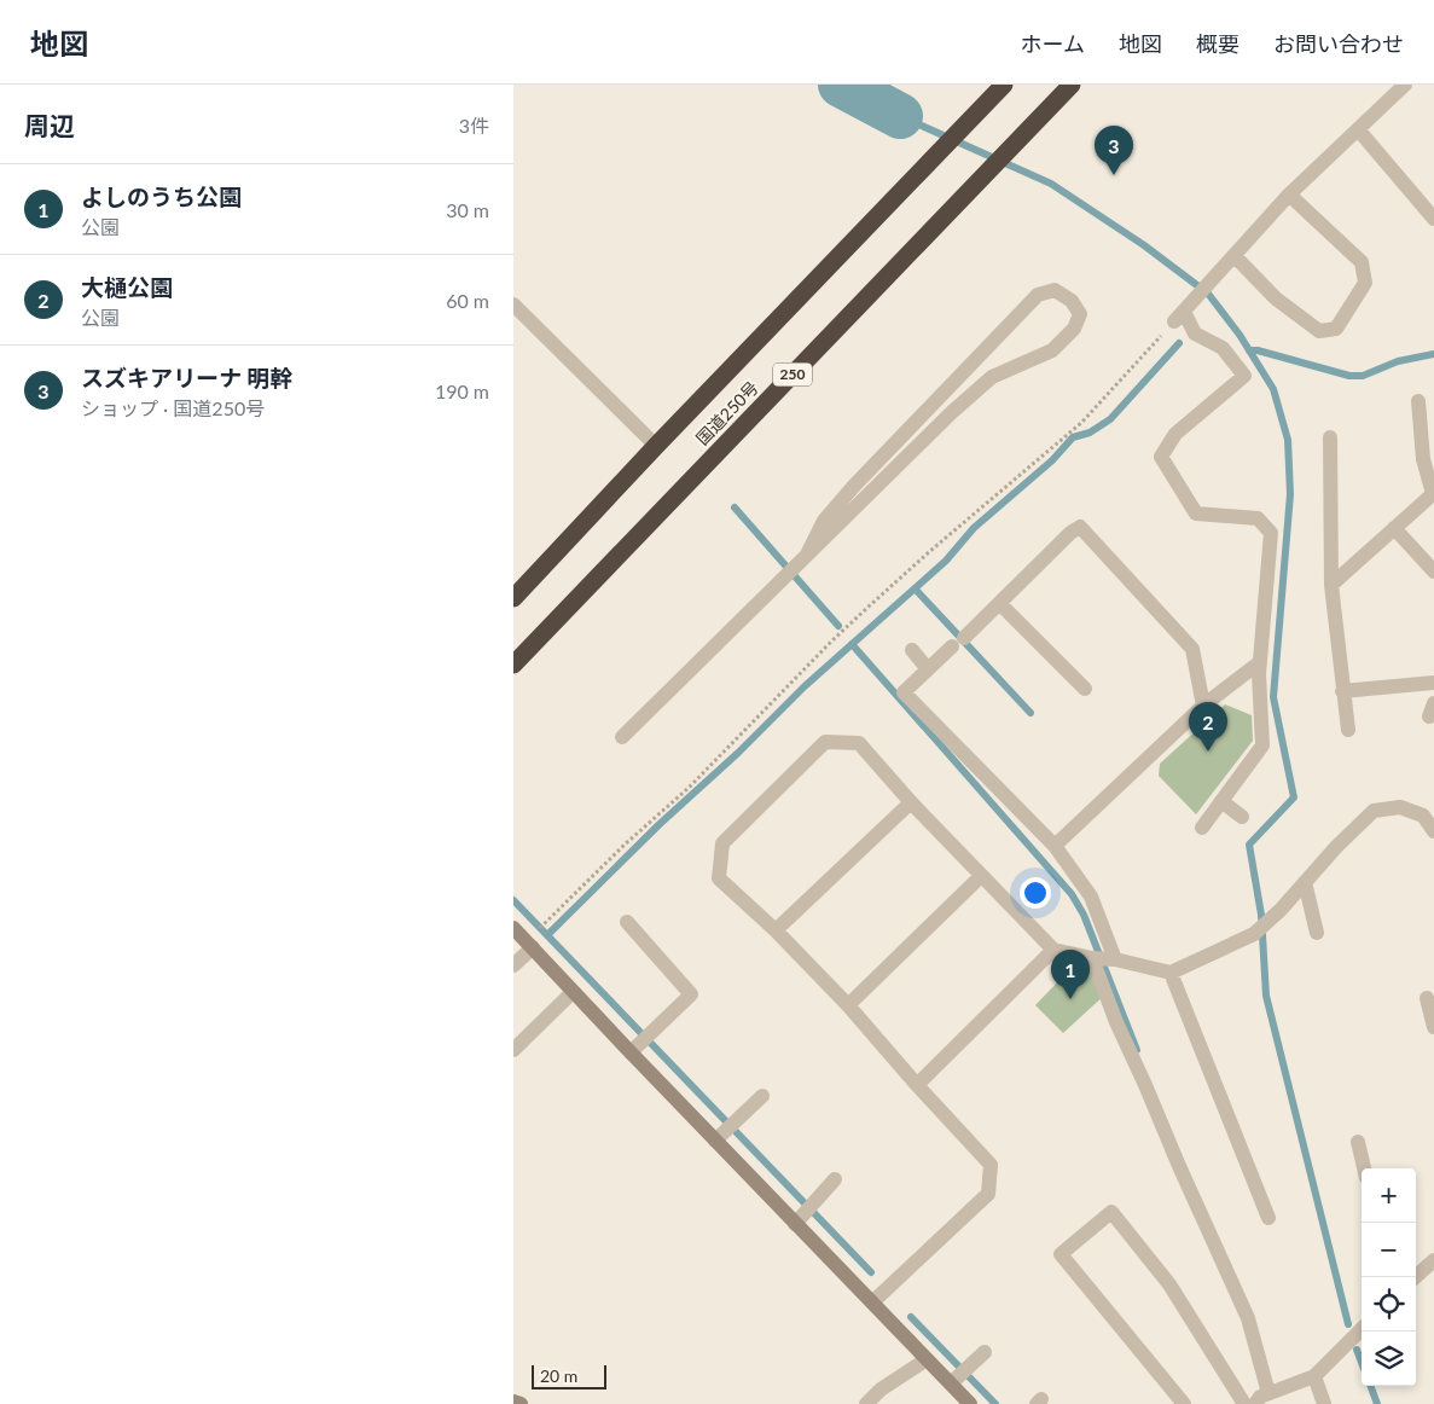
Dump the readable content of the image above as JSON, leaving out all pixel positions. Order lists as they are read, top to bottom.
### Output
{
  "streets": {
    "highway": ["250", "国道250号"]
  },
  "scale_bar": "20 m",
  "page": {
    "header": "地図",
    "nav": [
      "ホーム",
      "地図",
      "概要",
      "お問い合わせ"
    ],
    "heading": ["周辺", "3件"],
    "pins": ["3", "2", "1"],
    "list": [
      {
        "mark": "1",
        "name": "よしのうち公園",
        "note": "公園",
        "value": "30 m"
      },
      {
        "mark": "2",
        "name": "大樋公園",
        "note": "公園",
        "value": "60 m"
      },
      {
        "mark": "3",
        "name": "スズキアリーナ 明幹",
        "note": "ショップ · 国道250号",
        "value": "190 m"
      }
    ],
    "map_buttons": ["+", "−"],
    "scale": "20 m"
  }
}
